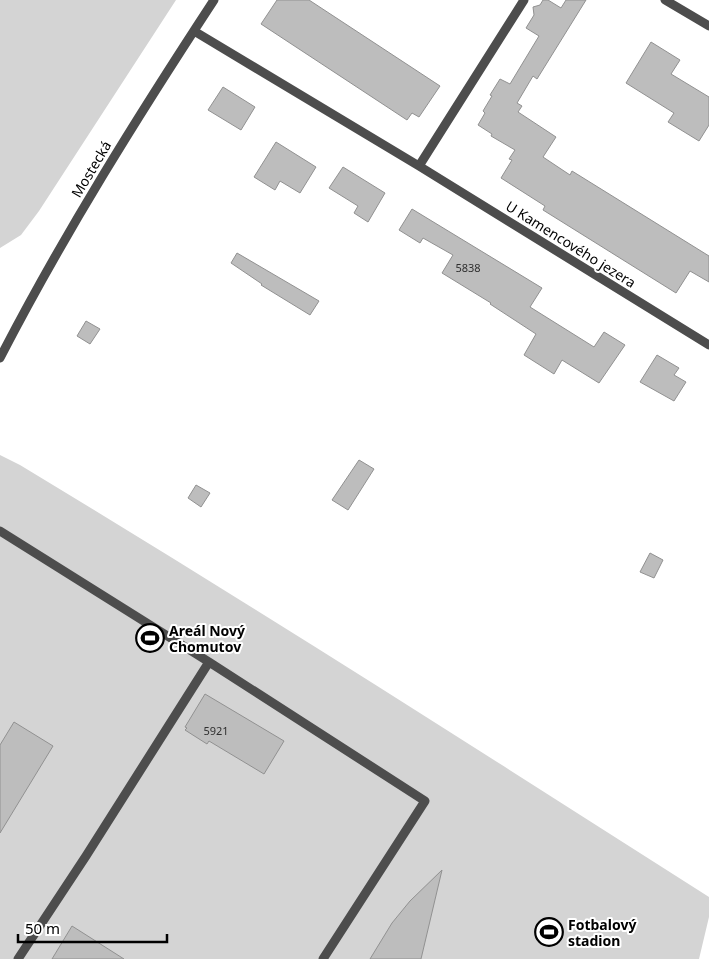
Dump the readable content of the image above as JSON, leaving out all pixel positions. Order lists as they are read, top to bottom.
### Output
{
  "streets": {
    "street": ["Mostecká", "U Kamencového jezera"]
  },
  "crossings": [
    ["Mostecká", "U Kamencového jezera"]
  ],
  "places": {
    "sports": ["Areál Nový Chomutov", "Fotbalový stadion"]
  },
  "house_numbers": ["5838", "5921"],
  "scale_bar": "50 m"
}
